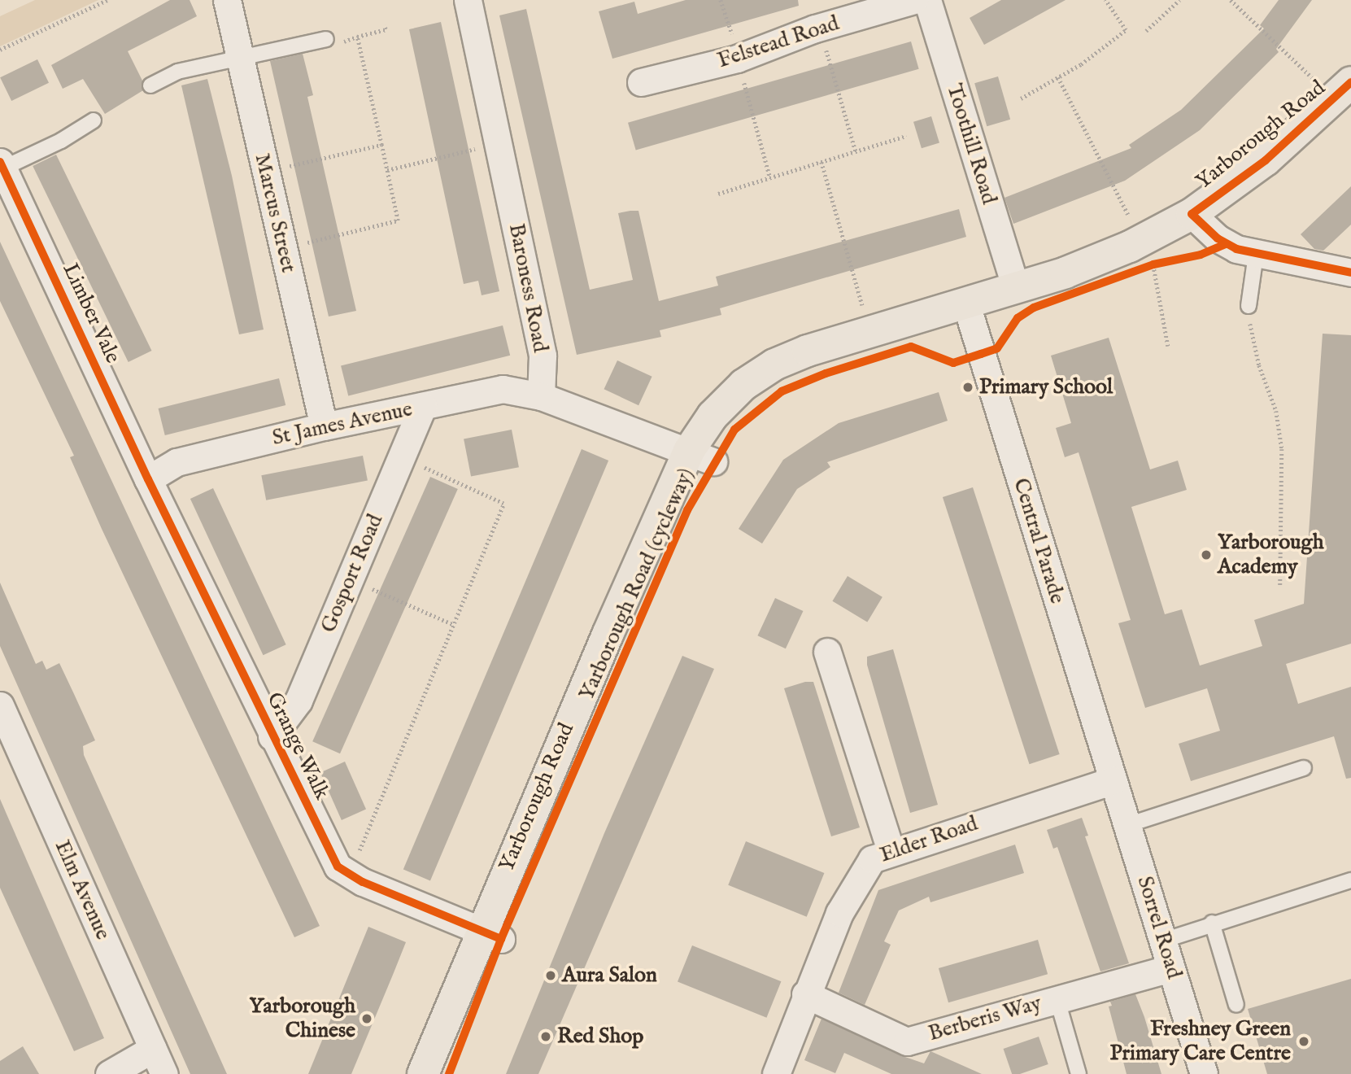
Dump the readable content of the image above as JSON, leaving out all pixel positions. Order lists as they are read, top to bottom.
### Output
{
  "streets": {
    "main road": ["Yarborough Road"],
    "street": [
      "Felstead Road",
      "Toothill Road",
      "Marcus Street",
      "Baroness Road",
      "Limber Vale",
      "St James Avenue",
      "Central Parade",
      "Gosport Road",
      "Grange Walk",
      "Elder Road",
      "Elm Avenue",
      "Sorrel Road",
      "Berberis Way"
    ],
    "cycle path": ["Yarborough Road (cycleway)"]
  },
  "crossings": [
    ["Yarborough Road", "Toothill Road"],
    ["Yarborough Road", "Central Parade"],
    ["Yarborough Road", "Grange Walk"],
    ["Marcus Street", "St James Avenue"],
    ["Baroness Road", "St James Avenue"],
    ["Limber Vale", "St James Avenue"],
    ["Limber Vale", "Grange Walk"],
    ["St James Avenue", "Gosport Road"],
    ["St James Avenue", "Grange Walk"],
    ["Central Parade", "Elder Road"],
    ["Central Parade", "Sorrel Road"],
    ["Gosport Road", "Grange Walk"],
    ["Elder Road", "Sorrel Road"],
    ["Elder Road", "Berberis Way"],
    ["Sorrel Road", "Berberis Way"]
  ],
  "places": [
    "Primary School",
    "Yarborough Academy",
    "Aura Salon",
    "Yarborough Chinese",
    "Red Shop",
    "Freshney Green Primary Care Centre"
  ]
}
